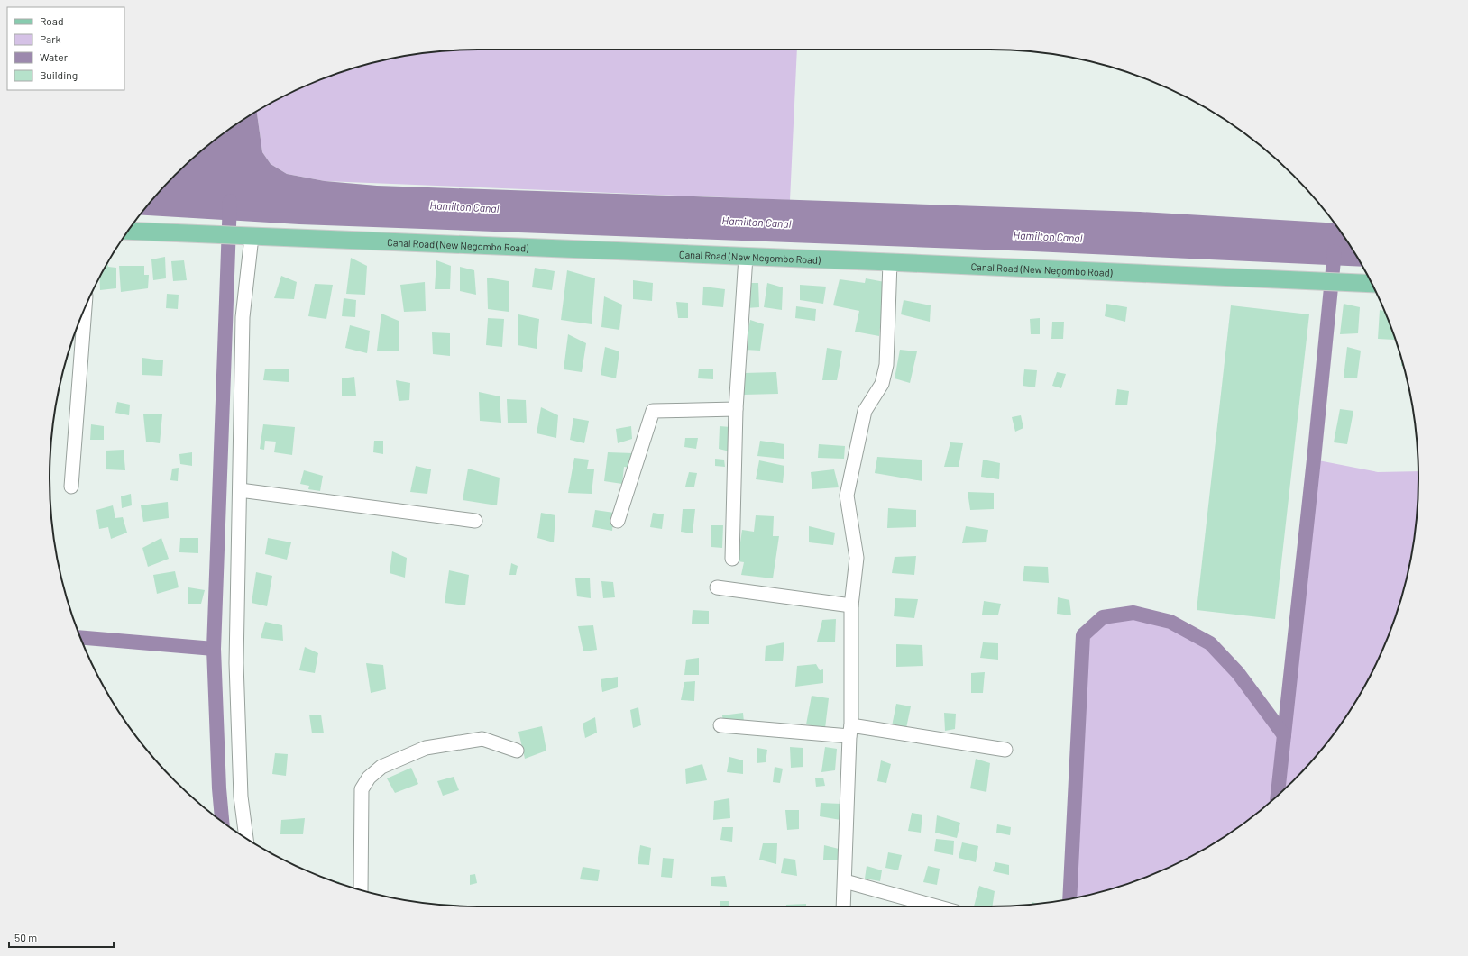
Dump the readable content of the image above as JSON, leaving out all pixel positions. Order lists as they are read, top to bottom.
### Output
{
  "streets": {
    "main road": ["Canal Road (New Negombo Road)"]
  },
  "water": ["Hamilton Canal"],
  "legend": [
    "Road",
    "Park",
    "Water",
    "Building"
  ],
  "scale_bar": "50 m"
}
